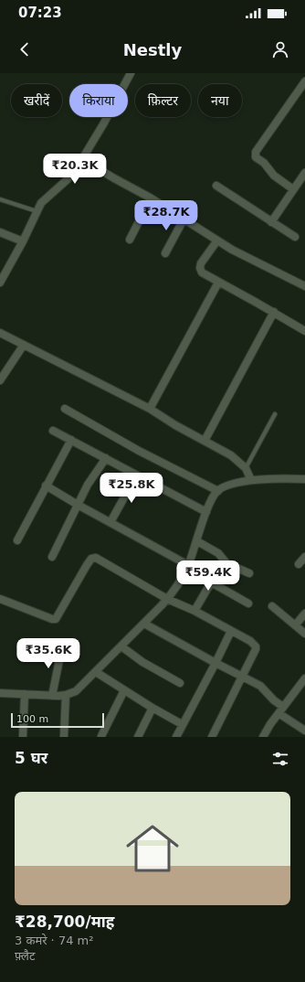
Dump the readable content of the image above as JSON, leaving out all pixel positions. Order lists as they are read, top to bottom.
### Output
{
  "scale_bar": "100 m",
  "page": {
    "status": "07:23",
    "header": "Nestly",
    "chip": [
      "खरीदें",
      "किराया",
      "फ़िल्टर",
      "नया"
    ],
    "price": [
      "₹20.3K",
      "₹28.7K",
      "₹25.8K",
      "₹59.4K",
      "₹35.6K"
    ],
    "scale": "100 m",
    "heading": "5 घर",
    "list": [
      {
        "name": "₹28,700/माह",
        "note": "3 कमरे · 74 m² · फ़्लैट"
      }
    ]
  }
}
